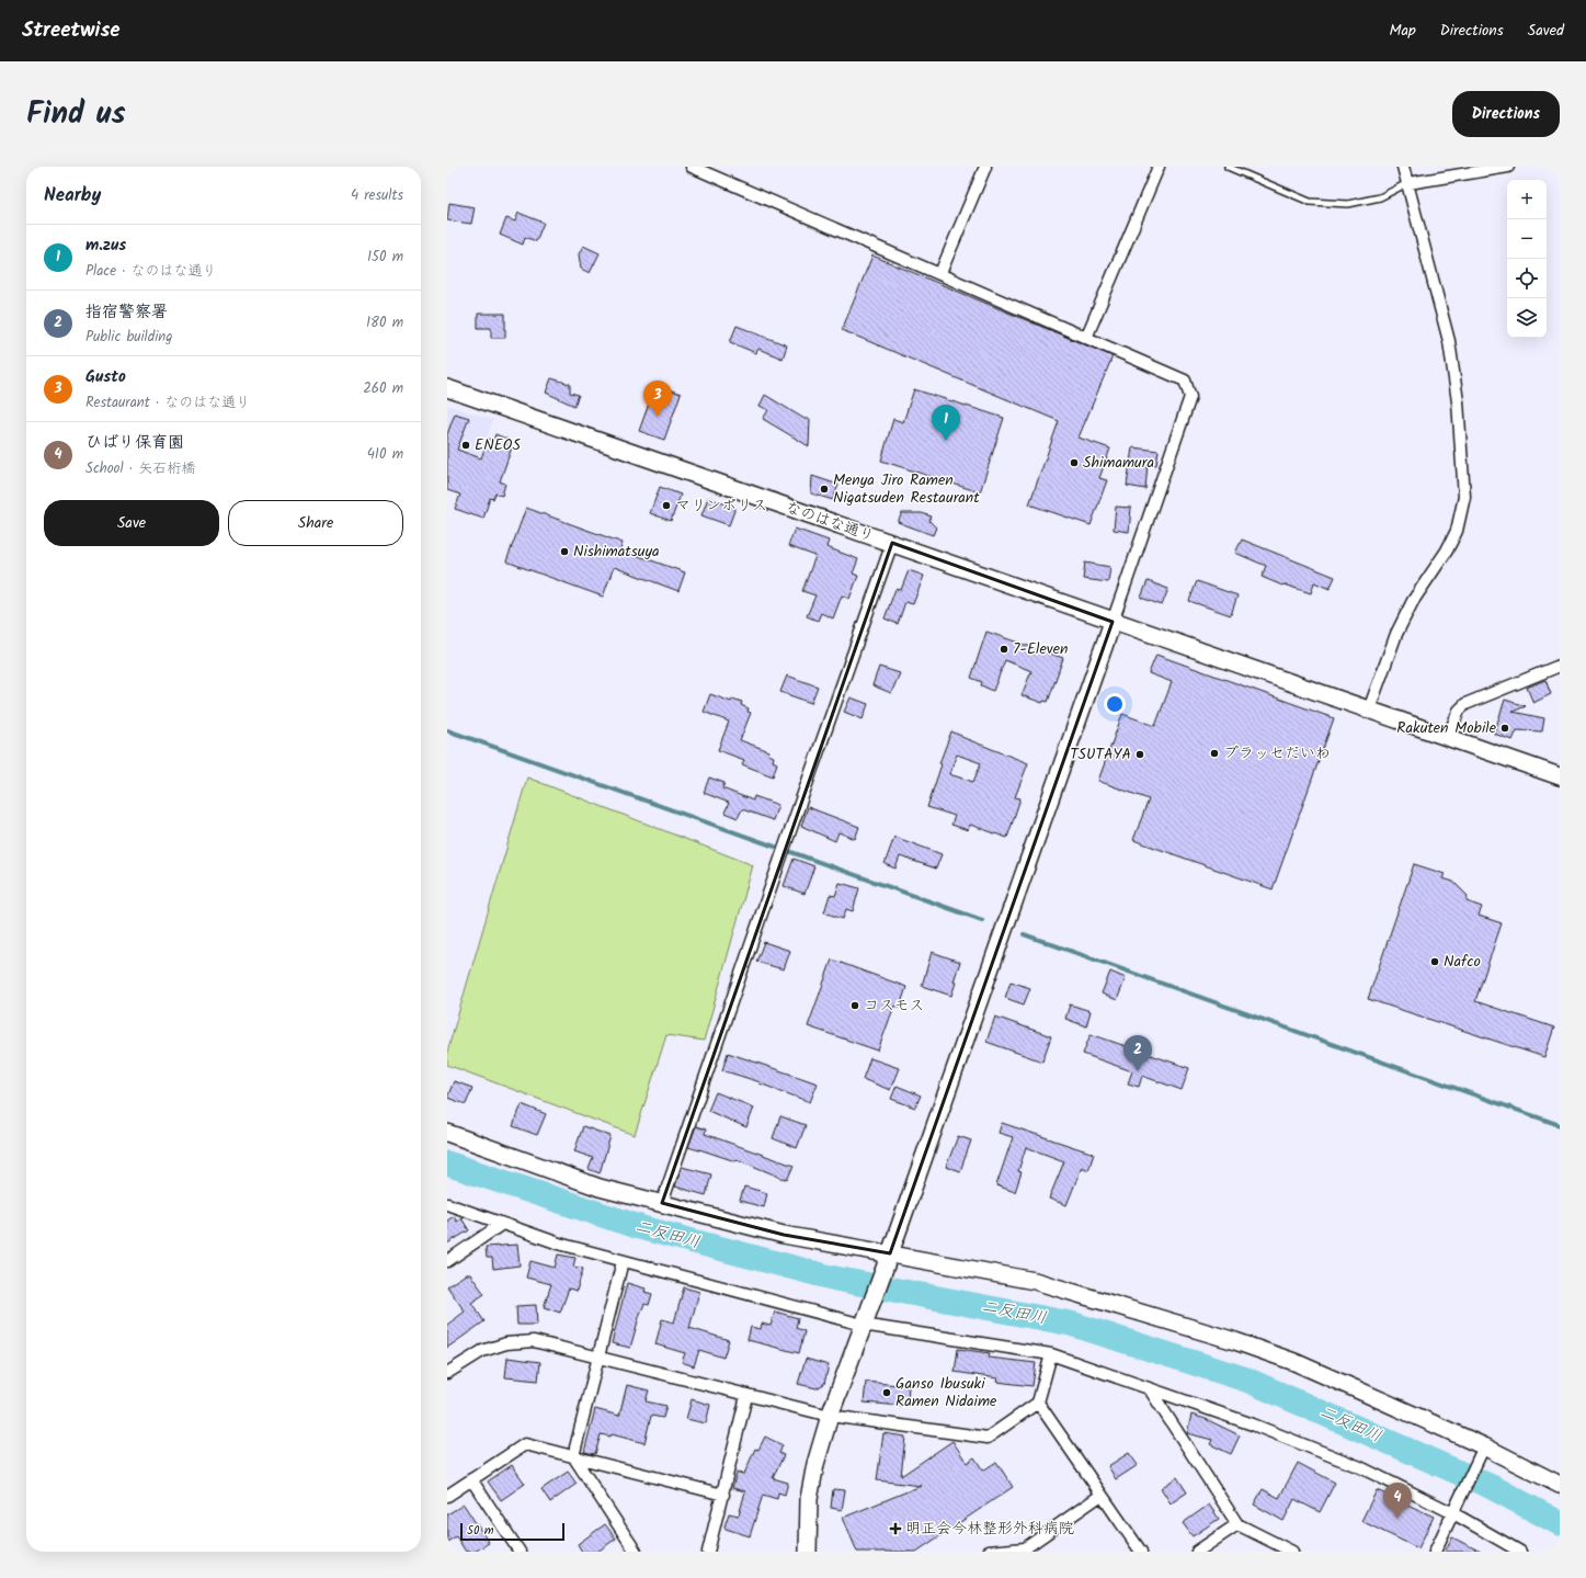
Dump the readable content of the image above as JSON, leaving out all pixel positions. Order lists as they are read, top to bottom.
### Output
{
  "streets": {
    "street": ["なのはな通り"]
  },
  "water": ["二反田川"],
  "places": {
    "other": [
      "ENEOS",
      "Shimamura",
      "Menya Jiro Ramen Nigatsuden Restaurant",
      "マリンポリス",
      "Nishimatsuya",
      "7-Eleven",
      "Rakuten Mobile",
      "プラッセだいわ",
      "TSUTAYA",
      "Nafco",
      "コスモス",
      "Ganso Ibusuki Ramen Nidaime"
    ],
    "health": ["明正会今林整形外科病院"]
  },
  "scale_bar": "50 m",
  "page": {
    "header": "Streetwise",
    "nav": ["Map", "Directions", "Saved"],
    "title": "Find us",
    "buttons": [
      "Directions",
      ["Save", "Share"]
    ],
    "heading": ["Nearby", "4 results"],
    "map_buttons": ["+", "−"],
    "list": [
      {
        "mark": "1",
        "name": "m.zus",
        "note": "Place · なのはな通り",
        "value": "150 m"
      },
      {
        "mark": "2",
        "name": "指宿警察署",
        "note": "Public building",
        "value": "180 m"
      },
      {
        "mark": "3",
        "name": "Gusto",
        "note": "Restaurant · なのはな通り",
        "value": "260 m"
      },
      {
        "mark": "4",
        "name": "ひばり保育園",
        "note": "School · 矢石桁橋",
        "value": "410 m"
      }
    ],
    "pins": [
      "3",
      "1",
      "2",
      "4"
    ],
    "scale": "50 m"
  }
}
